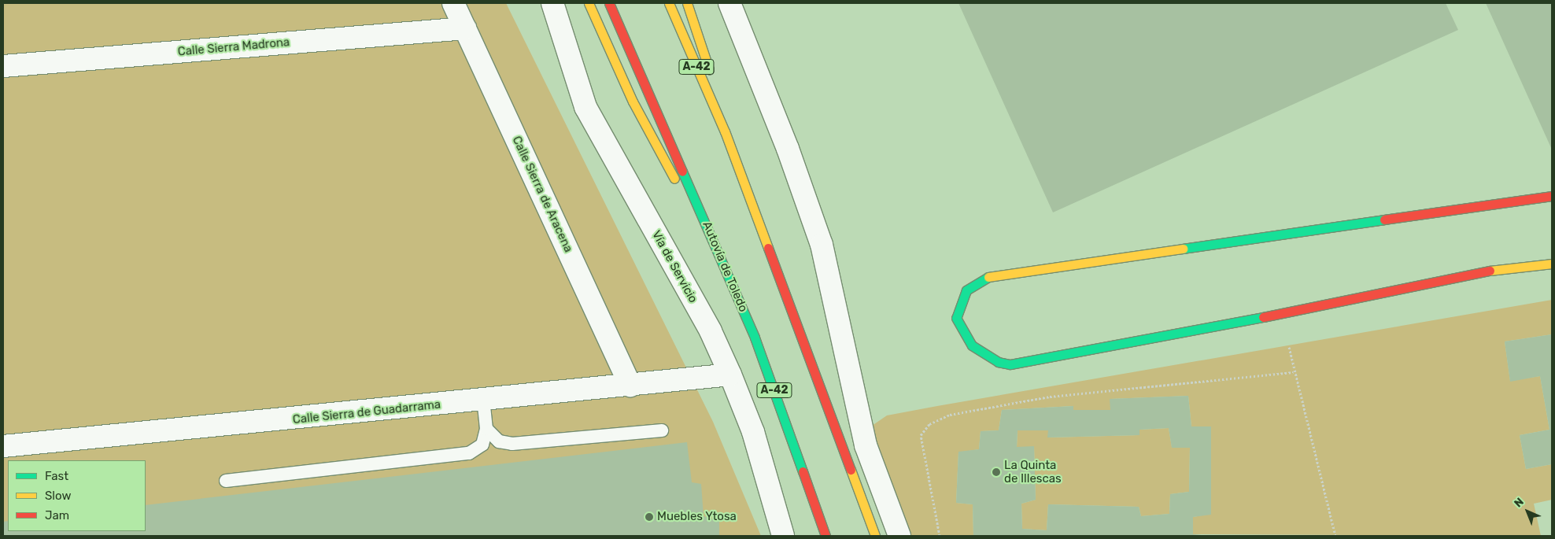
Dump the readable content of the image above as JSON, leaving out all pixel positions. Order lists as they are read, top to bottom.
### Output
{
  "streets": {
    "main road": ["A-42", "Autovía de Toledo"],
    "street": [
      "Calle Sierra Madrona",
      "Calle Sierra de Aracena",
      "Vía de Servicio",
      "Calle Sierra de Guadarrama"
    ]
  },
  "crossings": [
    ["Calle Sierra Madrona", "Calle Sierra de Aracena"],
    ["Calle Sierra de Aracena", "Calle Sierra de Guadarrama"],
    ["Vía de Servicio", "Calle Sierra de Guadarrama"]
  ],
  "places": ["La Quinta de Illescas", "Muebles Ytosa"],
  "legend": ["Fast", "Slow", "Jam"],
  "north": "top left"
}
